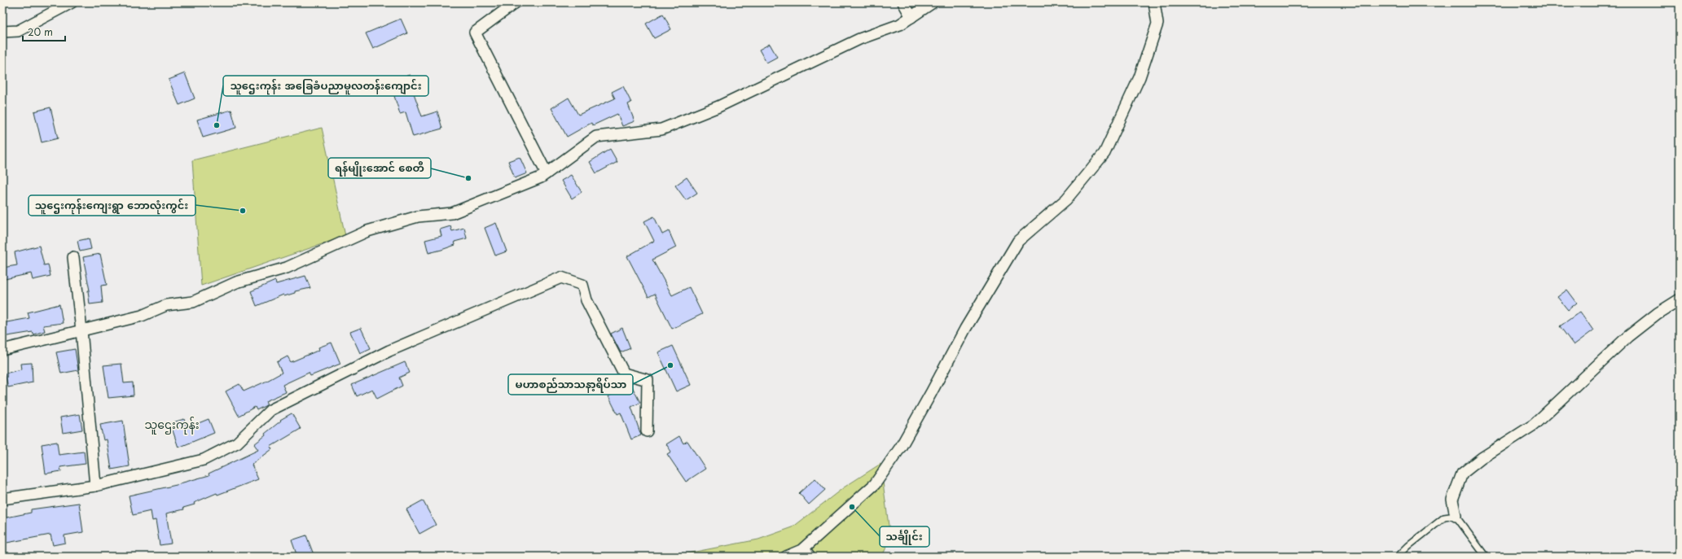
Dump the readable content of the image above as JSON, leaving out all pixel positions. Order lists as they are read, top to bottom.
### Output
{
  "districts": ["သူဌေးကုန်း"],
  "places": [
    "သူဌေးကုန်း အခြေခံပညာမူလတန်းကျောင်း",
    "ရန်မျိုးအောင် စေတီ",
    "သူဌေးကုန်းကျေးရွာ ဘောလုံးကွင်း",
    "မဟာစည်သာသနာ့ရိပ်သာ",
    "သင်္ချိုင်း"
  ],
  "scale_bar": "20 m"
}
